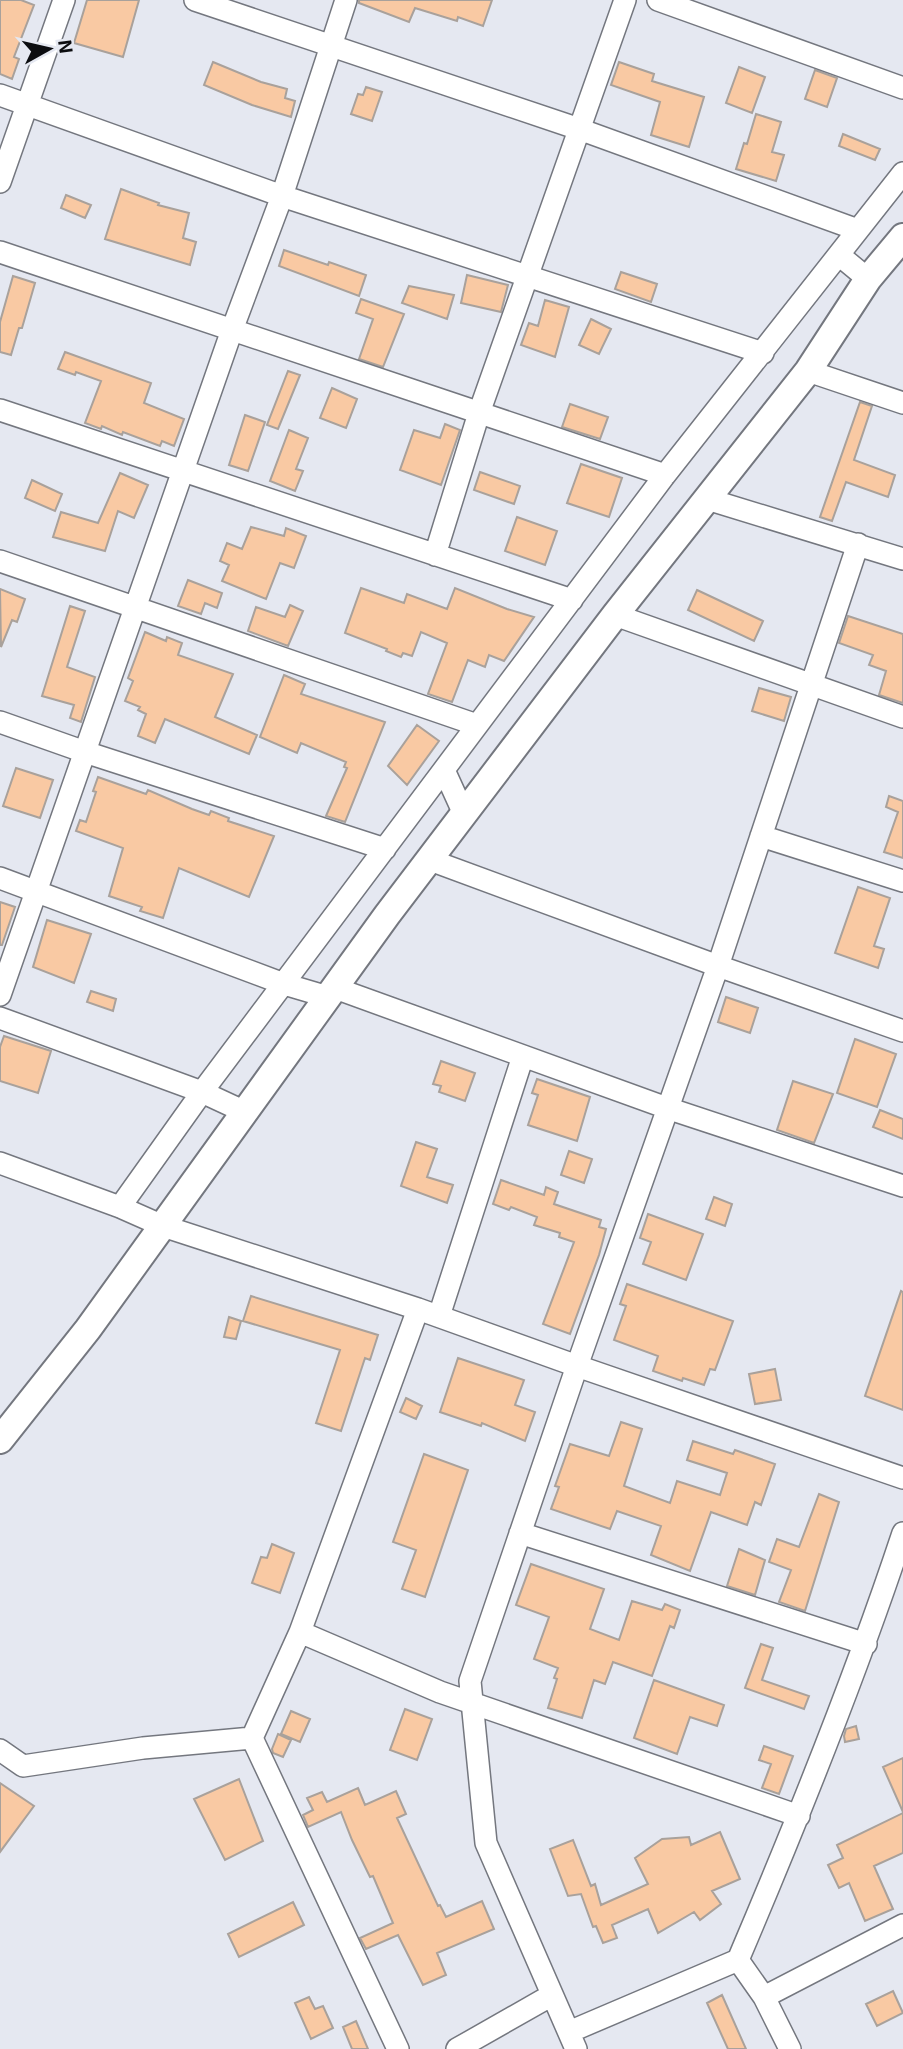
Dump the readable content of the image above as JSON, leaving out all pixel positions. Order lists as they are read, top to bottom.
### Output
{
  "north": "right"
}
